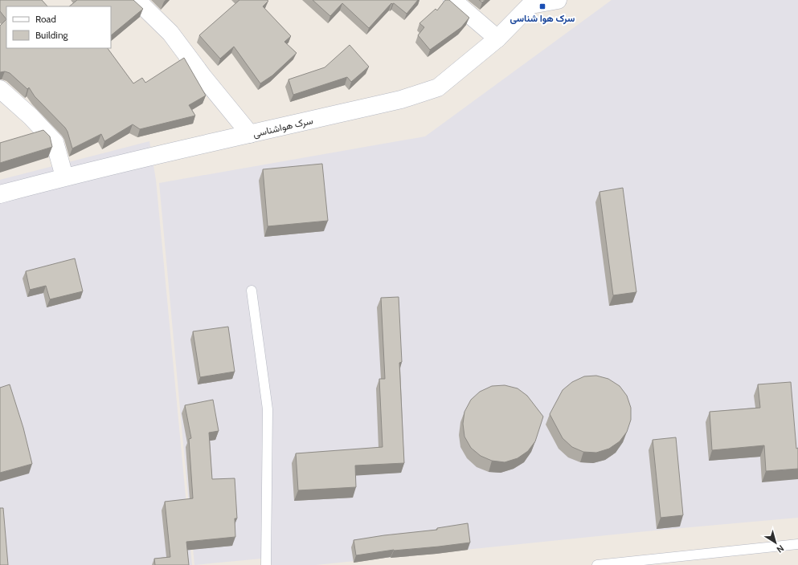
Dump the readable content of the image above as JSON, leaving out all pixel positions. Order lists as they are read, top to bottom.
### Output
{
  "streets": {
    "street": ["سرک هواشناسی"]
  },
  "places": {
    "transit": ["سرک هوا شناسی"]
  },
  "legend": ["Road", "Building"],
  "north": "bottom right"
}
